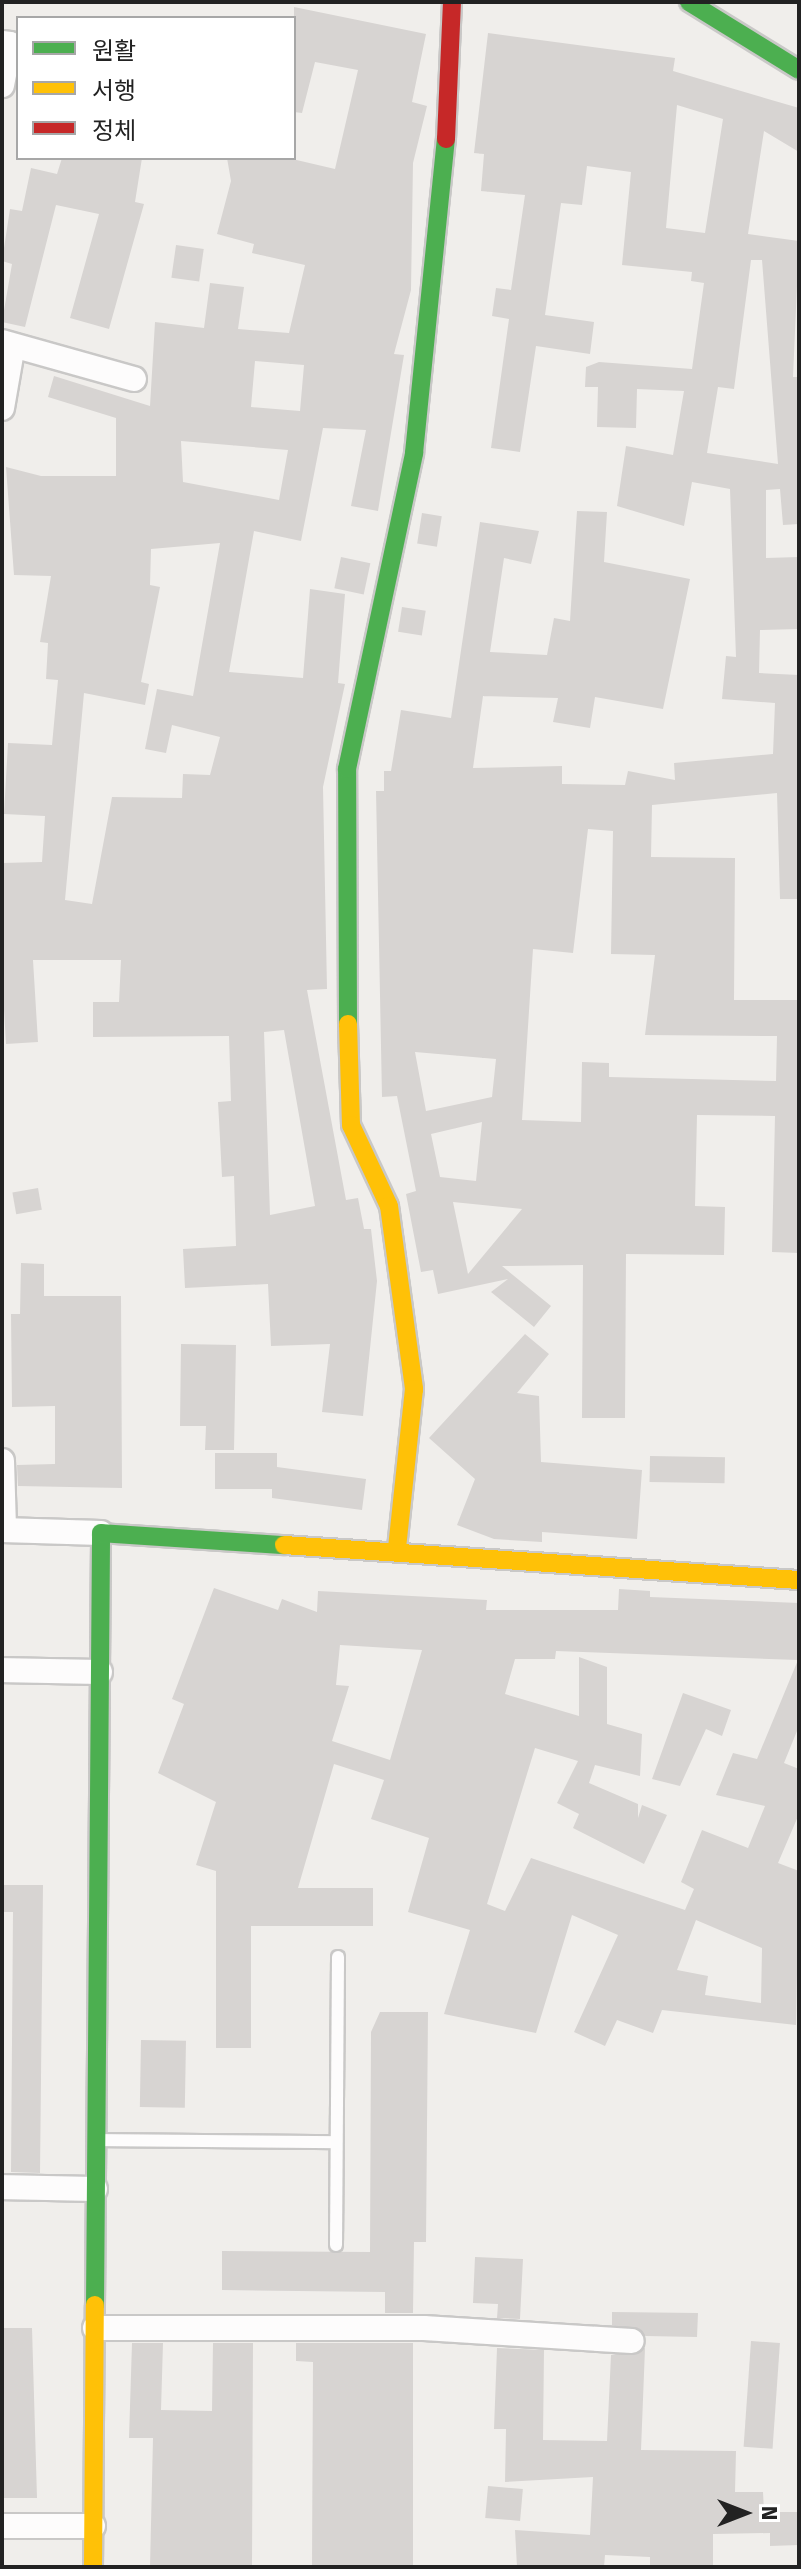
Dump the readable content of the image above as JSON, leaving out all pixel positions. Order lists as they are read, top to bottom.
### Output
{
  "legend": ["원활", "서행", "정체"],
  "north": "right"
}
